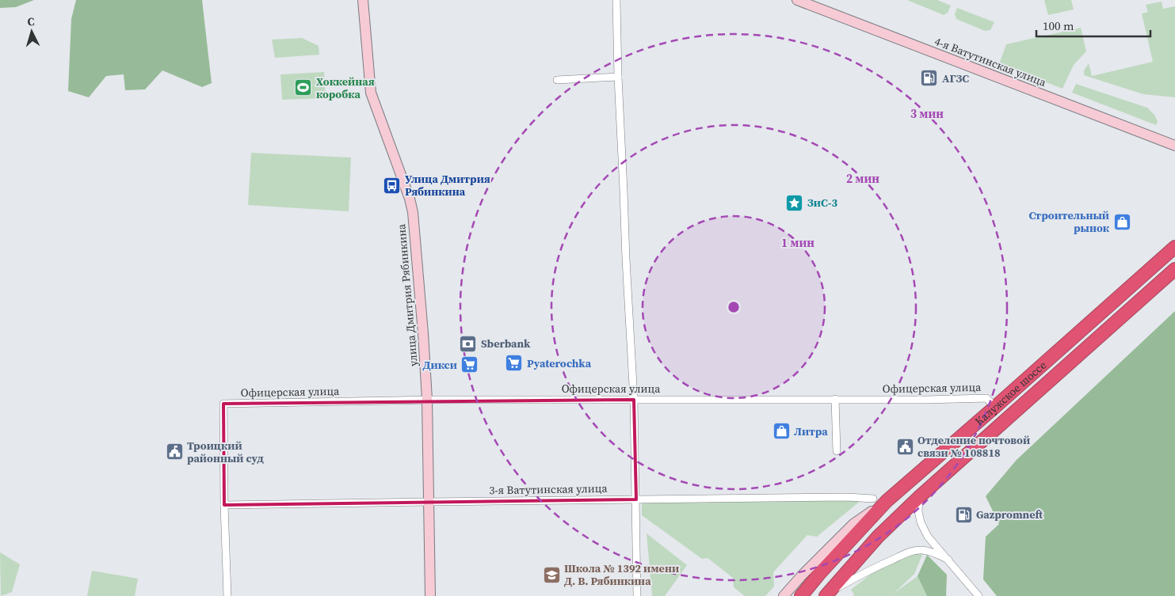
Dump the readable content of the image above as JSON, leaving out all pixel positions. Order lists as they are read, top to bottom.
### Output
{
  "streets": {
    "highway": ["Калужское шоссе"],
    "street": [
      "4-я Ватутинская улица",
      "улица Дмитрия Рябинкина",
      "Офицерская улица",
      "3-я Ватутинская улица"
    ]
  },
  "crossings": [
    ["улица Дмитрия Рябинкина", "Офицерская улица"],
    ["улица Дмитрия Рябинкина", "3-я Ватутинская улица"],
    ["Офицерская улица", "Калужское шоссе"],
    ["Офицерская улица", "3-я Ватутинская улица"]
  ],
  "places": {
    "fuel station": ["АГЗС", "Gazpromneft"],
    "sports": ["Хоккейная коробка"],
    "bus stop": ["Улица Дмитрия Рябинкина"],
    "place": ["ЗиС-3"],
    "shop": ["Строительный рынок", "Литра"],
    "bank": ["Sberbank"],
    "supermarket": ["Pyaterochka", "Дикси"],
    "public building": ["Отделение почтовой связи № 108818", "Троицкий районный суд"],
    "school or university": ["Школа № 1392 имени Д. В. Рябинкина"]
  },
  "scale_bar": "100 m",
  "north": "top",
  "rings": ["3 мин", "2 мин", "1 мин"]
}
